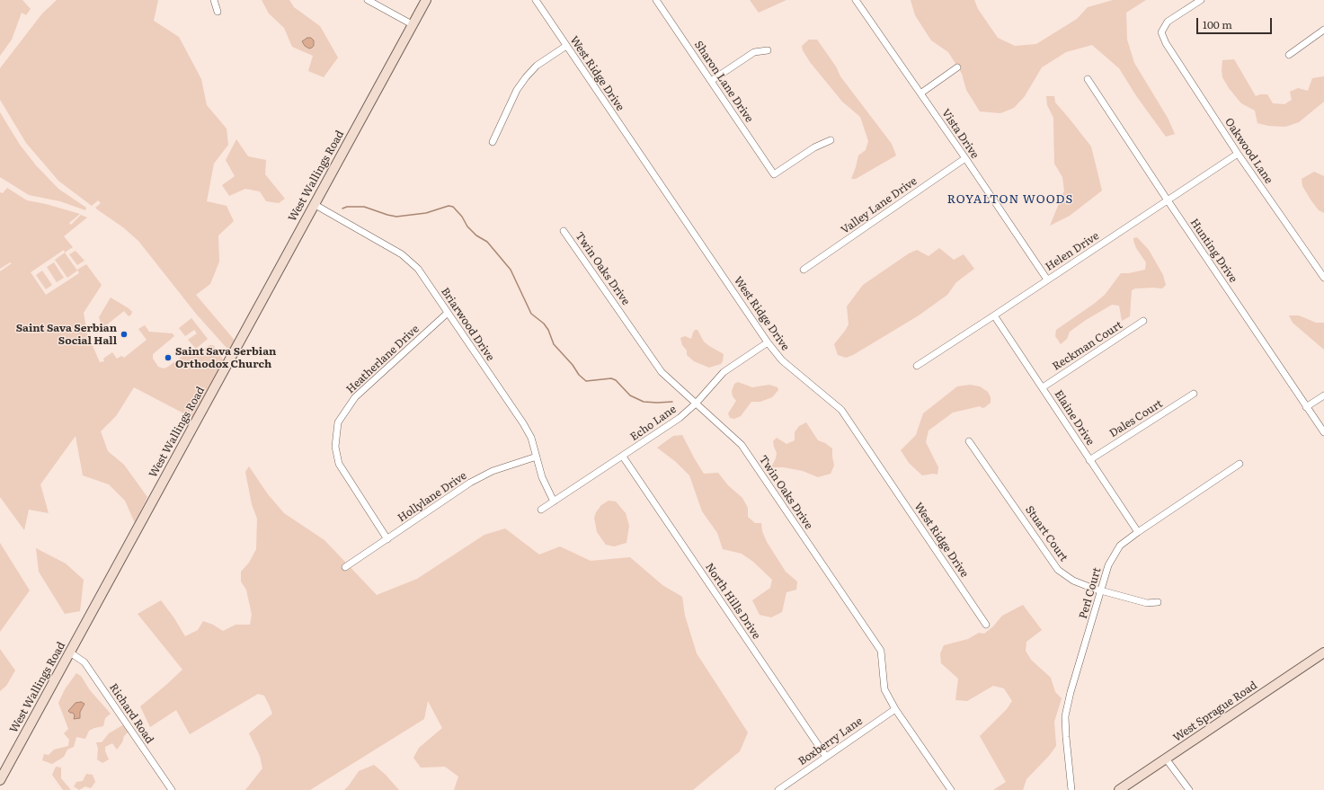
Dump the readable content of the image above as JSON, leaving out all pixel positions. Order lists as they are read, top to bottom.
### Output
{
  "streets": {
    "street": [
      "West Ridge Drive",
      "Sharon Lane Drive",
      "Vista Drive",
      "Oakwood Lane",
      "West Wallings Road",
      "Valley Lane Drive",
      "Hunting Drive",
      "Helen Drive",
      "Twin Oaks Drive",
      "Briarwood Drive",
      "Reckman Court",
      "Heatherlane Drive",
      "Elaine Drive",
      "Dales Court",
      "Echo Lane",
      "Hollylane Drive",
      "Stuart Court",
      "Perl Court",
      "North Hills Drive",
      "West Sprague Road",
      "Richard Road",
      "Boxberry Lane"
    ]
  },
  "crossings": [
    ["West Ridge Drive", "Echo Lane"],
    ["Vista Drive", "Valley Lane Drive"],
    ["Vista Drive", "Helen Drive"],
    ["Oakwood Lane", "Helen Drive"],
    ["West Wallings Road", "Briarwood Drive"],
    ["West Wallings Road", "Richard Road"],
    ["Hunting Drive", "Helen Drive"],
    ["Helen Drive", "Elaine Drive"],
    ["Twin Oaks Drive", "Echo Lane"],
    ["Twin Oaks Drive", "Boxberry Lane"],
    ["Briarwood Drive", "Heatherlane Drive"],
    ["Briarwood Drive", "Echo Lane"],
    ["Briarwood Drive", "Hollylane Drive"],
    ["Reckman Court", "Elaine Drive"],
    ["Heatherlane Drive", "Hollylane Drive"],
    ["Elaine Drive", "Dales Court"],
    ["Elaine Drive", "Perl Court"],
    ["Echo Lane", "North Hills Drive"],
    ["Stuart Court", "Perl Court"],
    ["North Hills Drive", "Boxberry Lane"]
  ],
  "districts": ["ROYALTON WOODS"],
  "places": ["Saint Sava Serbian Social Hall", "Saint Sava Serbian Orthodox Church"],
  "scale_bar": "100 m"
}
